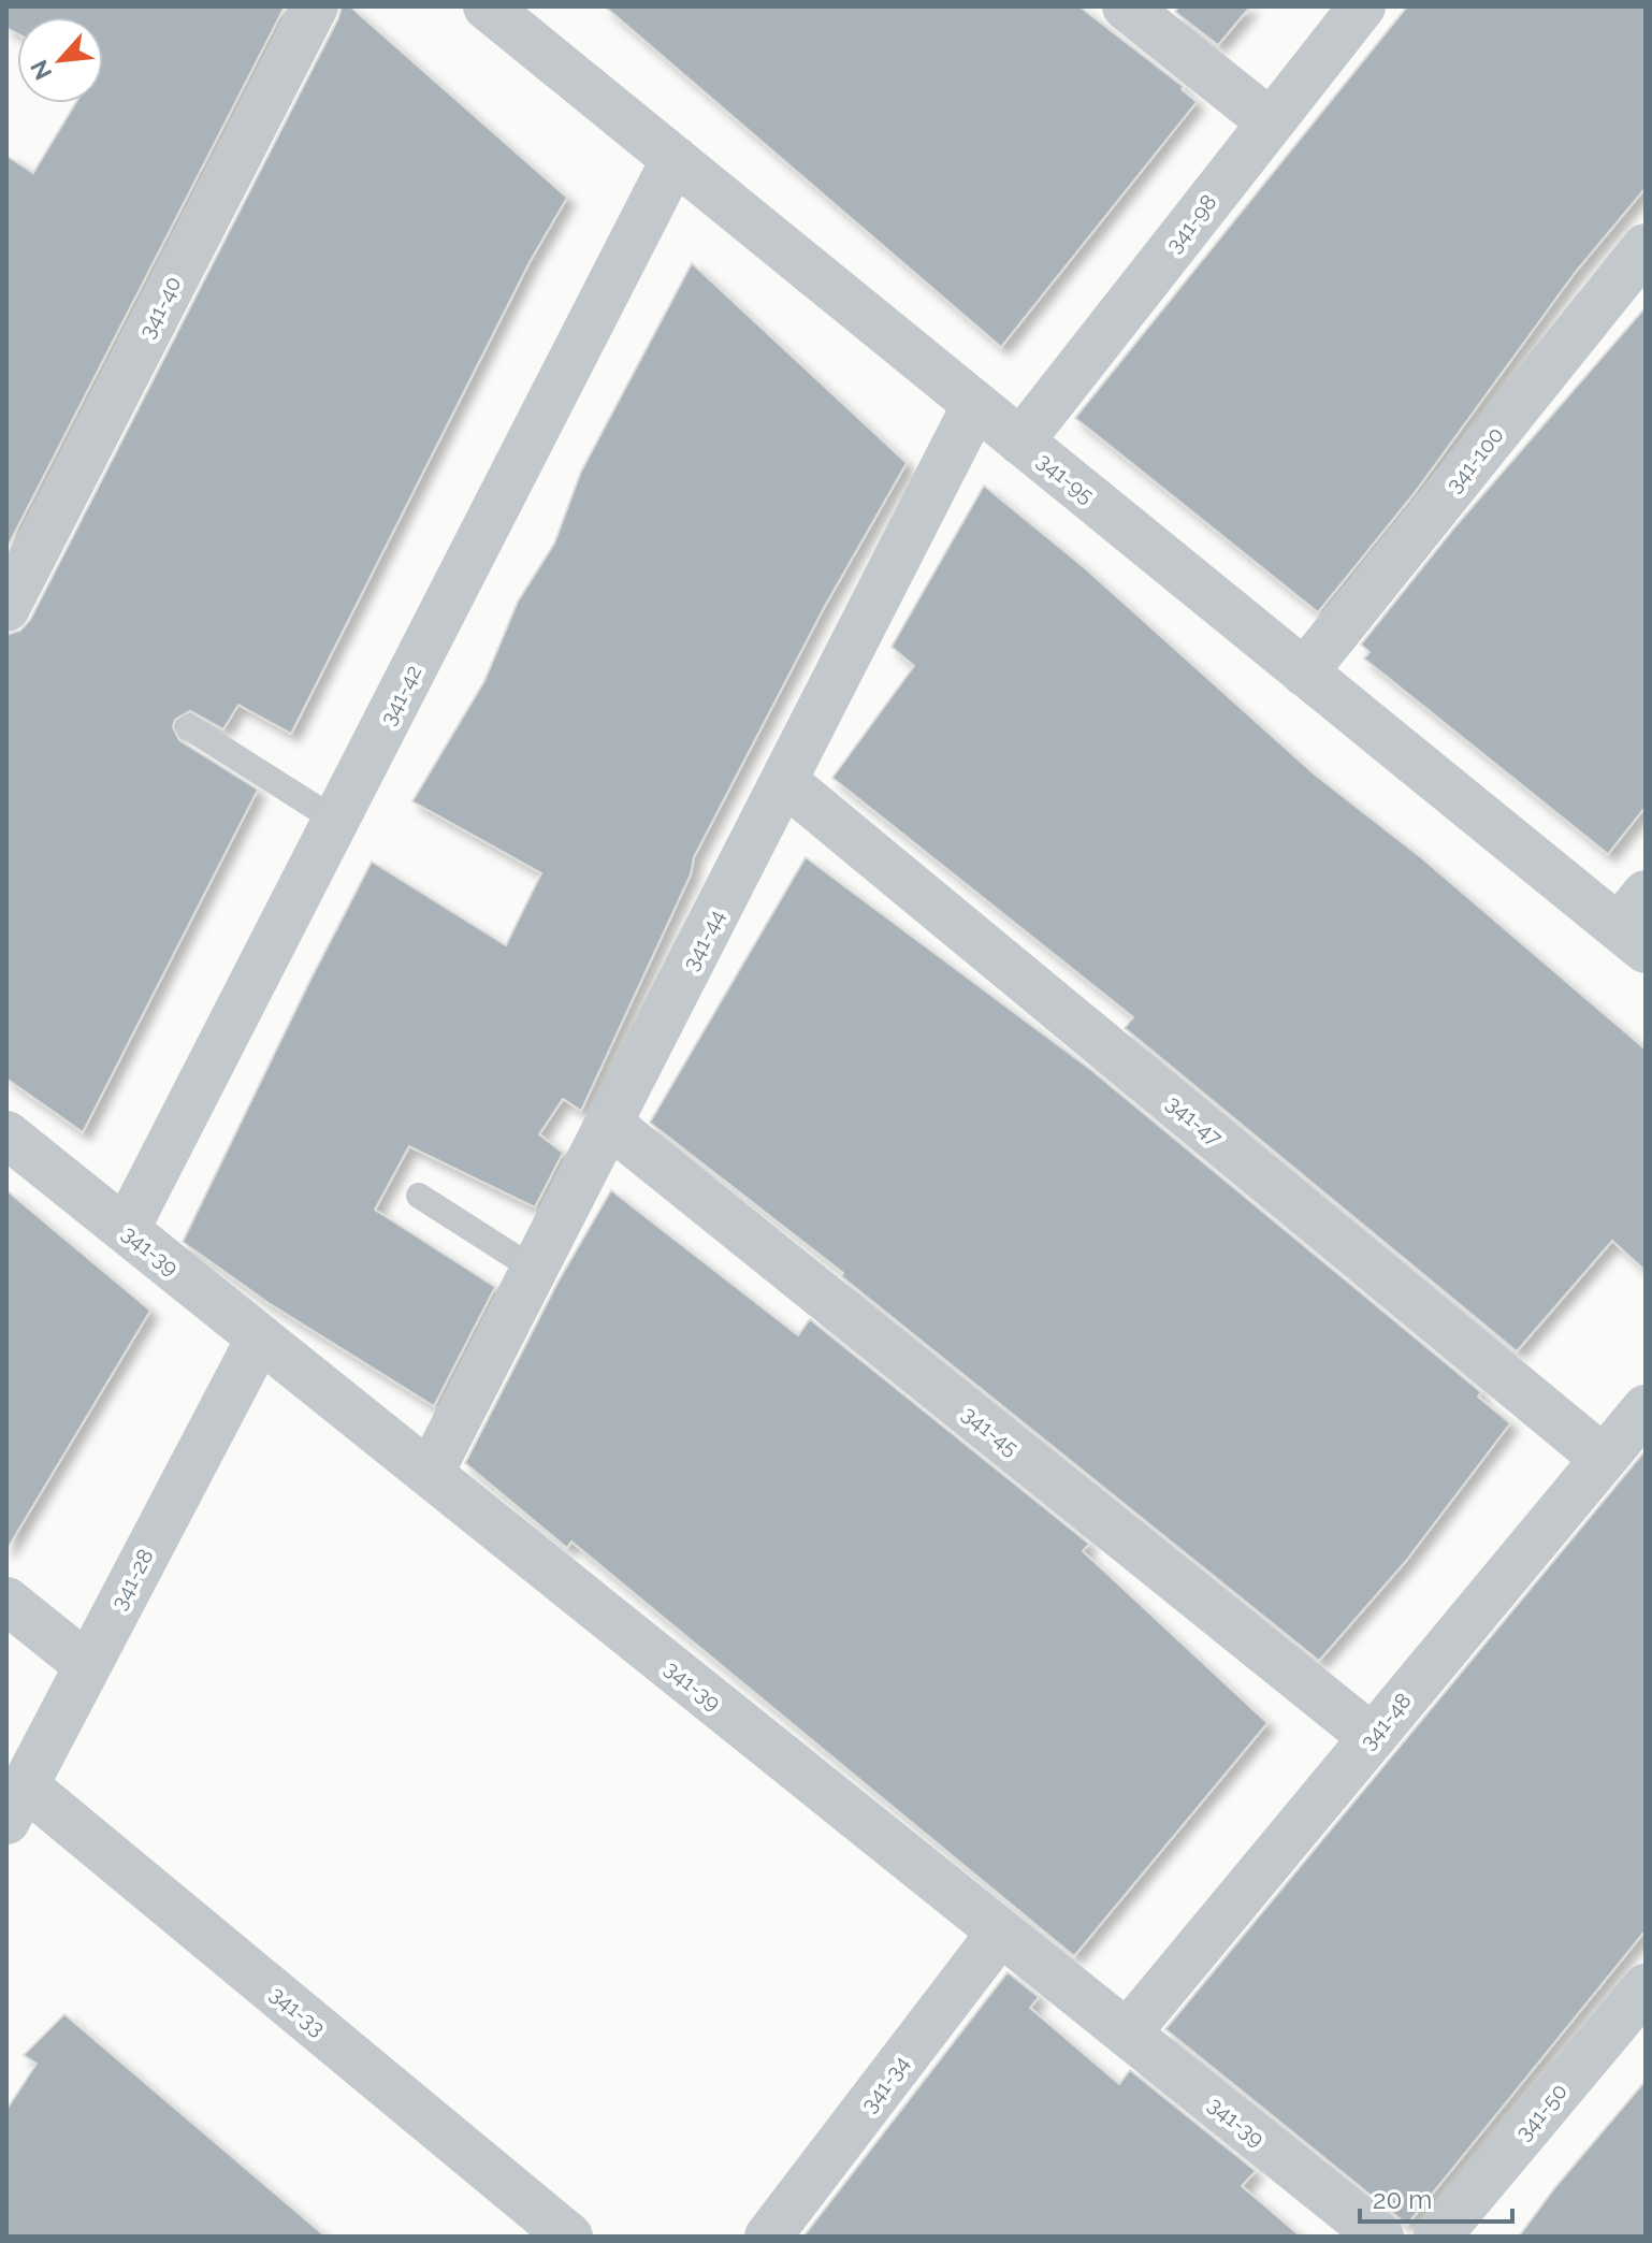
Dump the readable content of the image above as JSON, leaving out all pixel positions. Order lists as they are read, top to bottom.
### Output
{
  "streets": {
    "street": [
      "341-98",
      "341-40",
      "341-100",
      "341-95",
      "341-42",
      "341-44",
      "341-47",
      "341-39",
      "341-45",
      "341-28",
      "341-48",
      "341-33",
      "341-34",
      "341-50"
    ]
  },
  "crossings": [
    ["341-98", "341-95"],
    ["341-100", "341-95"],
    ["341-95", "341-42"],
    ["341-95", "341-44"],
    ["341-42", "341-39"],
    ["341-44", "341-47"],
    ["341-44", "341-39"],
    ["341-44", "341-45"],
    ["341-47", "341-48"],
    ["341-39", "341-28"],
    ["341-39", "341-48"],
    ["341-39", "341-34"],
    ["341-45", "341-48"],
    ["341-28", "341-33"]
  ],
  "scale_bar": "20 m",
  "north": "bottom left"
}
